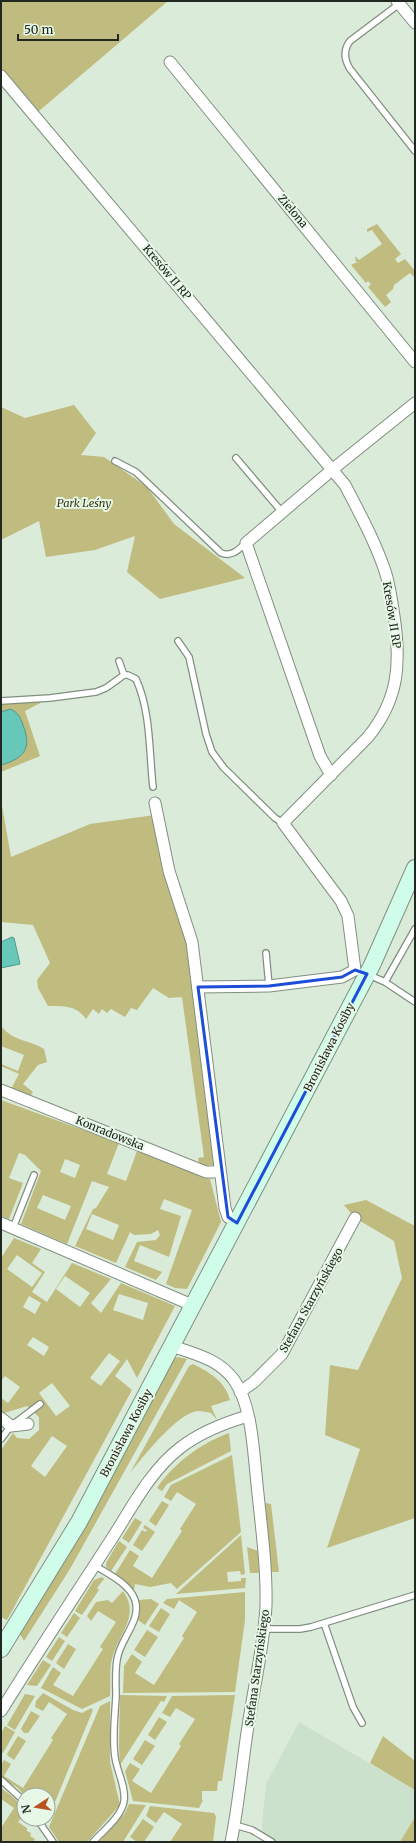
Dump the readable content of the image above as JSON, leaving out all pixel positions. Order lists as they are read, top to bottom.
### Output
{
  "streets": {
    "street": [
      "Zielona",
      "Kresów II RP",
      "Bronisława Kosiby",
      "Konradowska",
      "Stefana Starzyńskiego"
    ]
  },
  "crossings": [
    ["Bronisława Kosiby", "Stefana Starzyńskiego"]
  ],
  "parks": ["Park Leśny"],
  "scale_bar": "50 m",
  "north": "left"
}
